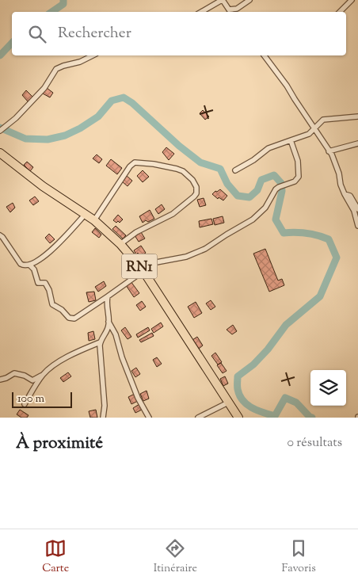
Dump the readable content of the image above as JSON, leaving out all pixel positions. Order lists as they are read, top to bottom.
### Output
{
  "streets": {
    "highway": ["RN1"]
  },
  "scale_bar": "100 m",
  "page": {
    "search": "Rechercher",
    "scale": "100 m",
    "heading": ["À proximité", "0 résultats"],
    "nav": ["Carte", "Itinéraire", "Favoris"]
  }
}
